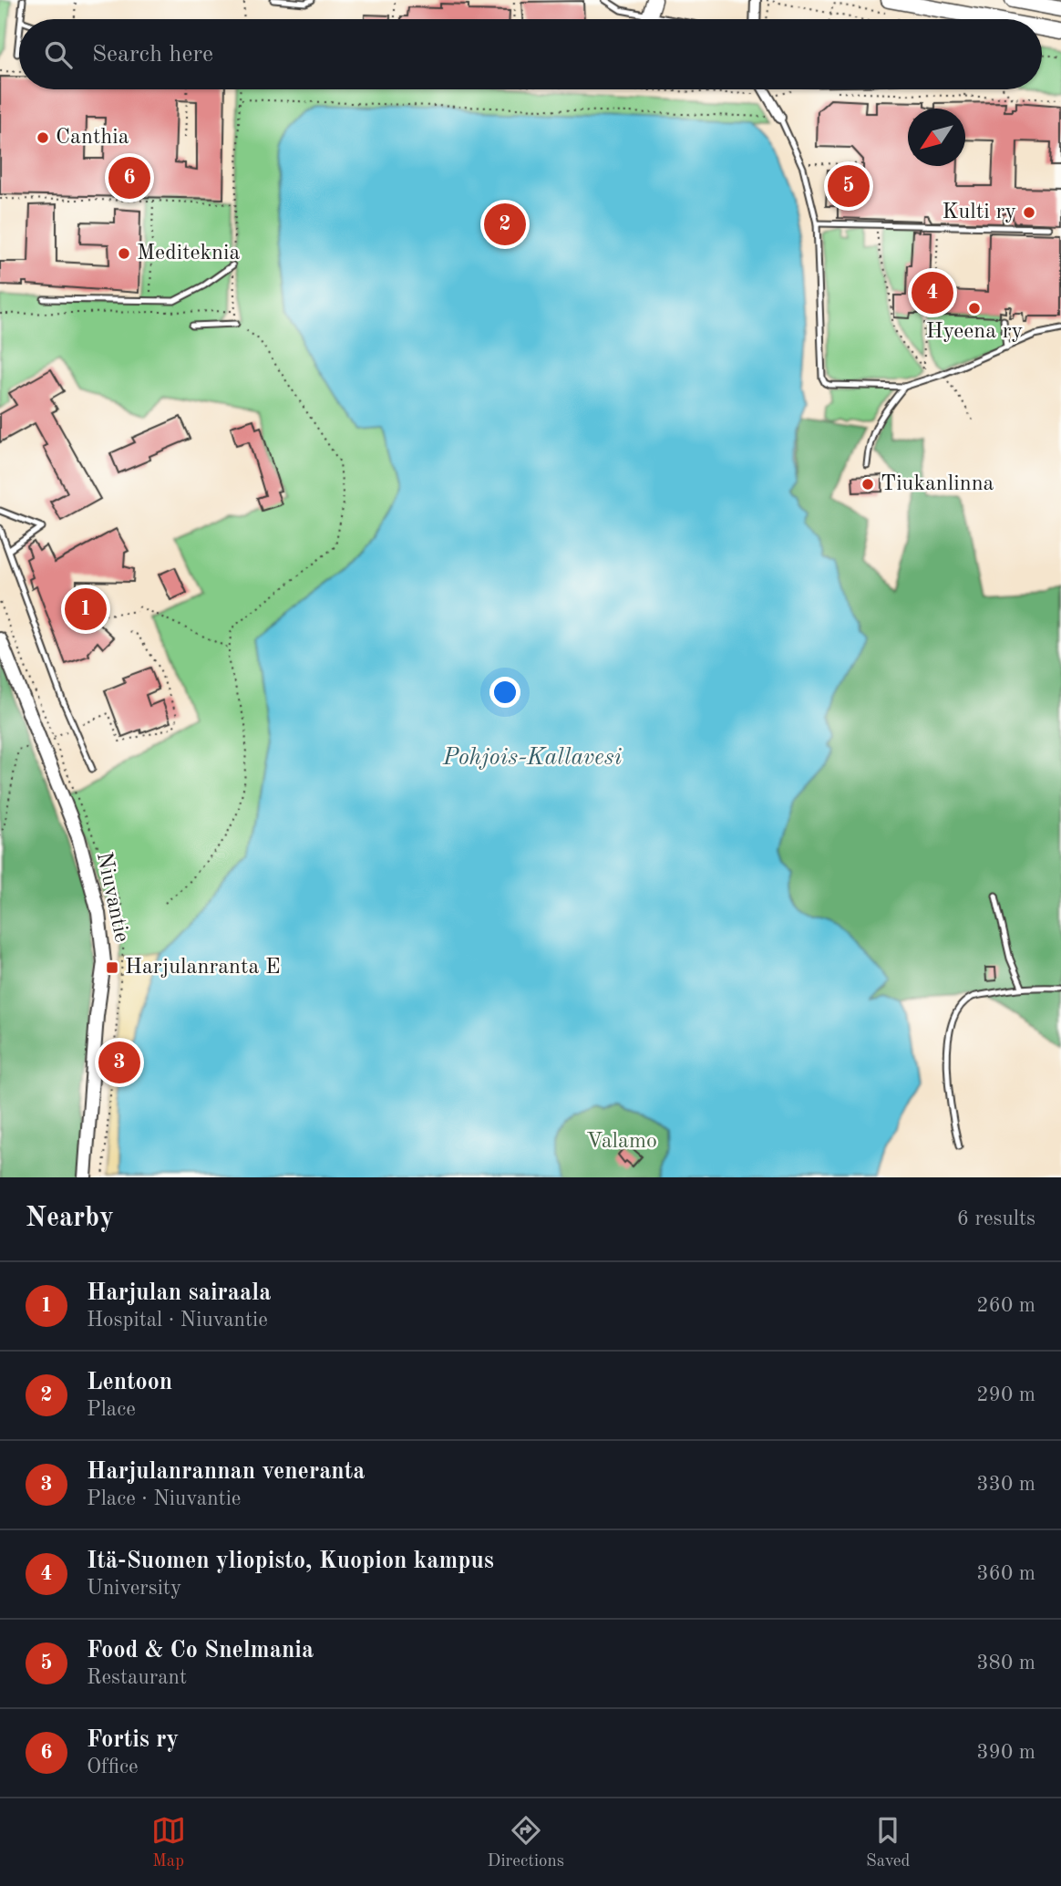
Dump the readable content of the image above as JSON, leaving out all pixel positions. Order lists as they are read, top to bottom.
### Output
{
  "streets": {
    "street": ["Niuvantie"]
  },
  "water": ["Pohjois-Kallavesi"],
  "parks": ["Valamo"],
  "places": {
    "other": [
      "Canthia",
      "Kulti ry",
      "Mediteknia",
      "Hyeena ry",
      "Tiukanlinna"
    ],
    "transit": ["Harjulanranta E"]
  },
  "north": "bottom left",
  "page": {
    "search": "Search here",
    "pins": [
      "6",
      "5",
      "2",
      "4",
      "1",
      "3"
    ],
    "heading": ["Nearby", "6 results"],
    "list": [
      {
        "mark": "1",
        "name": "Harjulan sairaala",
        "note": "Hospital · Niuvantie",
        "value": "260 m"
      },
      {
        "mark": "2",
        "name": "Lentoon",
        "note": "Place",
        "value": "290 m"
      },
      {
        "mark": "3",
        "name": "Harjulanrannan veneranta",
        "note": "Place · Niuvantie",
        "value": "330 m"
      },
      {
        "mark": "4",
        "name": "Itä-Suomen yliopisto, Kuopion kampus",
        "note": "University",
        "value": "360 m"
      },
      {
        "mark": "5",
        "name": "Food & Co Snelmania",
        "note": "Restaurant",
        "value": "380 m"
      },
      {
        "mark": "6",
        "name": "Fortis ry",
        "note": "Office",
        "value": "390 m"
      }
    ],
    "nav": ["Map", "Directions", "Saved"]
  }
}
